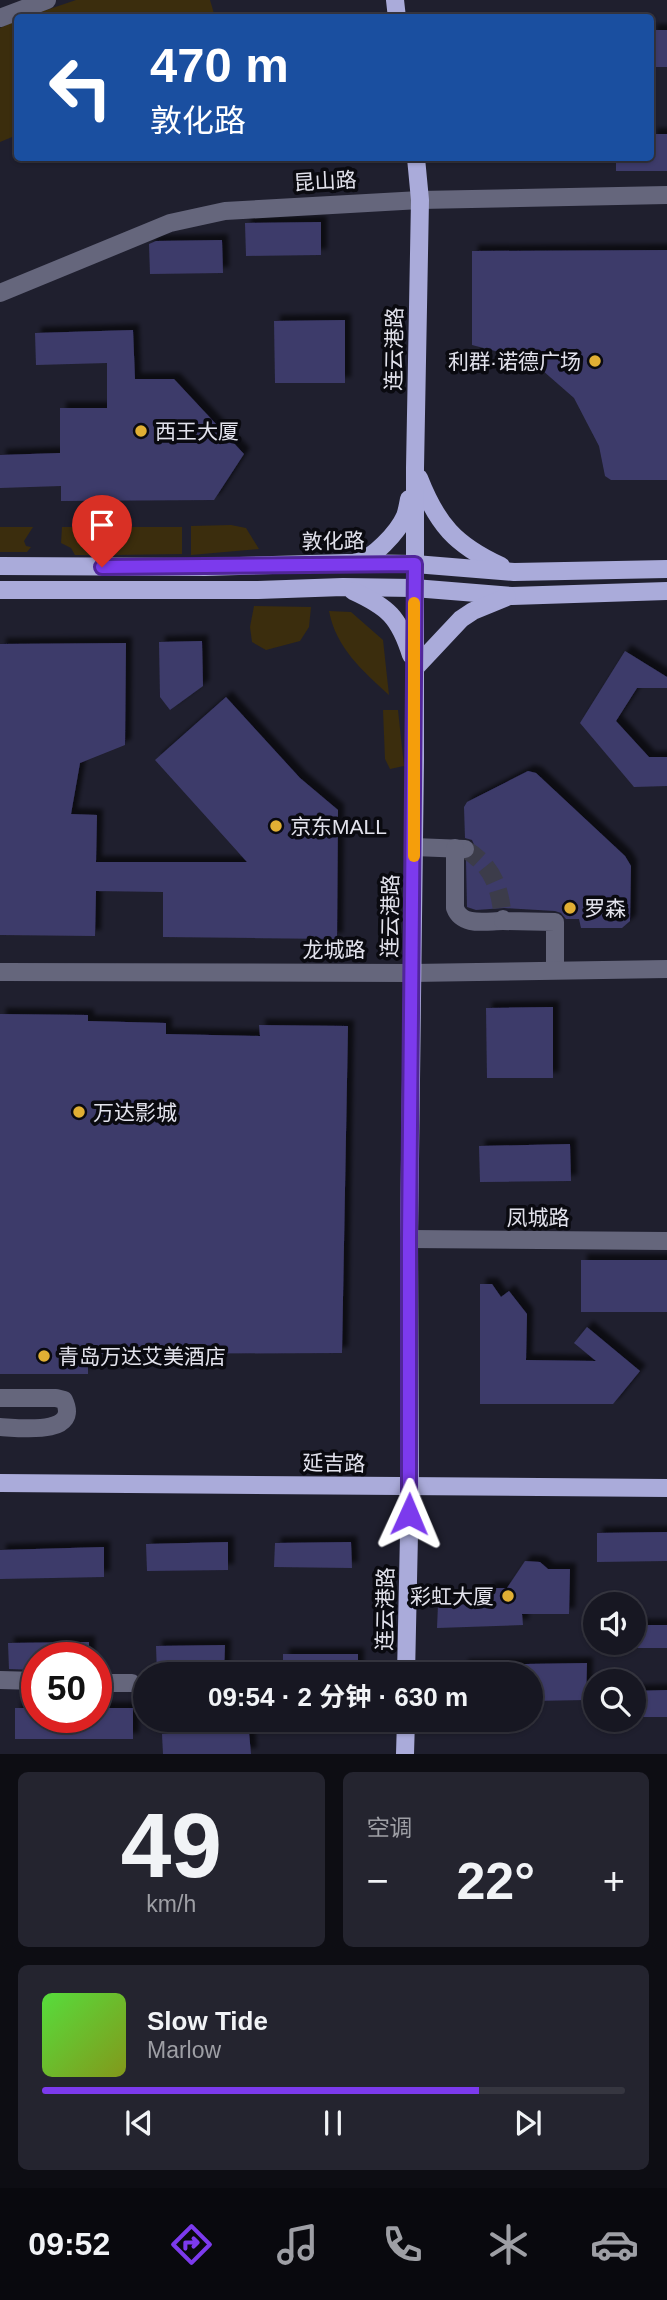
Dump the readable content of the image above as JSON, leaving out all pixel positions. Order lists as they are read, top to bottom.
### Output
{
  "streets": {
    "main road": ["连云港路", "敦化路", "延吉路"],
    "street": ["昆山路", "龙城路", "凤城路"]
  },
  "crossings": [
    ["昆山路", "连云港路"],
    ["连云港路", "敦化路"],
    ["连云港路", "龙城路"],
    ["连云港路", "凤城路"],
    ["连云港路", "延吉路"]
  ],
  "places": [
    "利群·诺德广场",
    "西王大厦",
    "京东MALL",
    "罗森",
    "万达影城",
    "青岛万达艾美酒店",
    "彩虹大厦"
  ],
  "page": {
    "turn": ["470 m", "敦化路"],
    "limit": "50",
    "trip": "09:54 · 2 分钟 · 630 m",
    "tile": [
      ["49", "km/h"],
      "空调"
    ],
    "heat": ["−", "22°", "+"],
    "song": ["Slow Tide", "Marlow"],
    "tabs": "09:52"
  }
}
